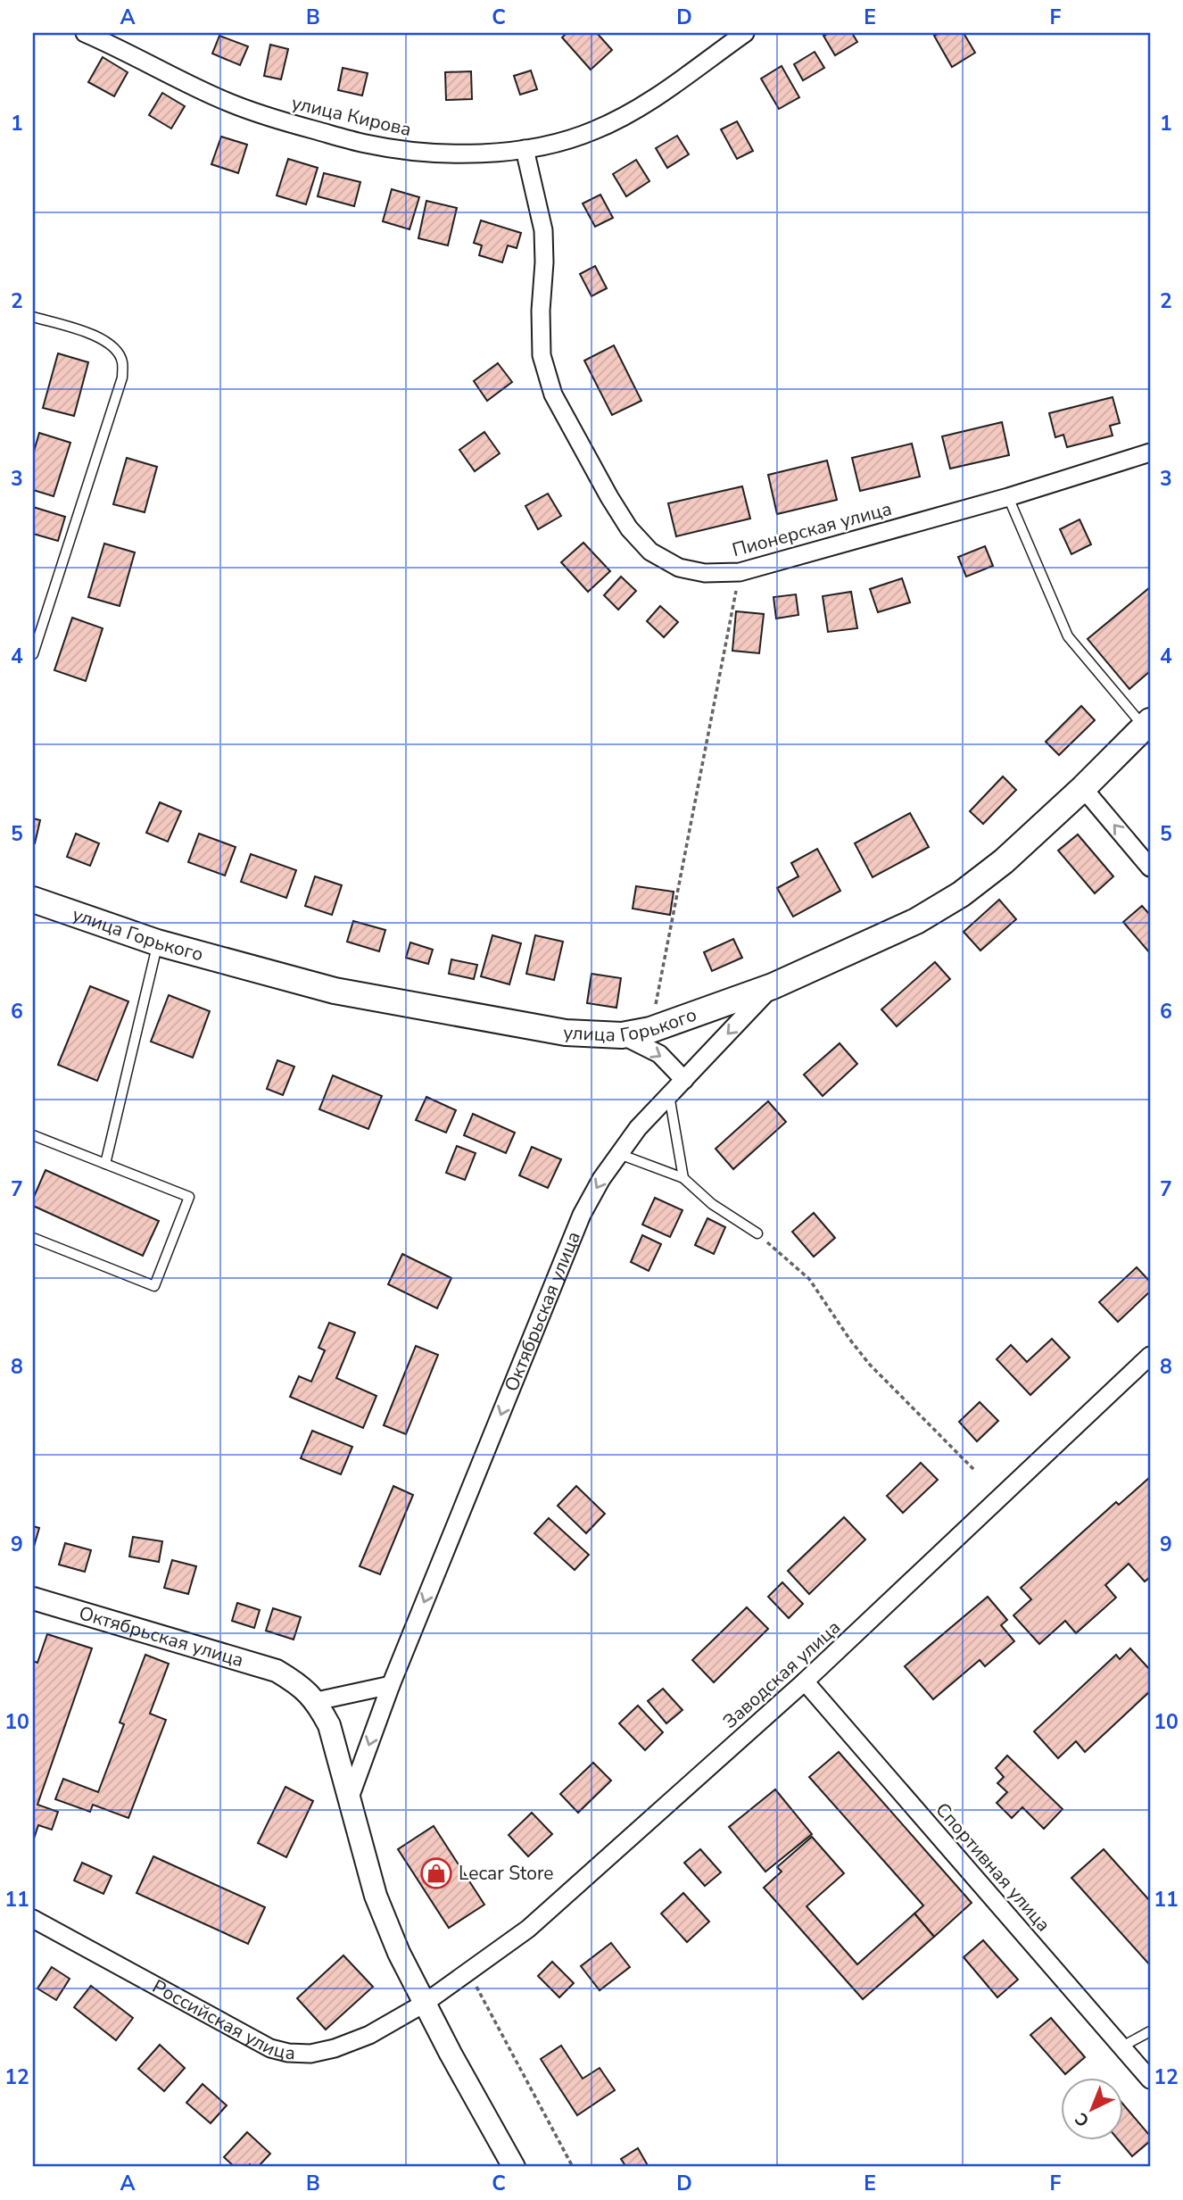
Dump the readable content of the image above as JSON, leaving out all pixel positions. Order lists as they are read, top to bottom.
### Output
{
  "streets": {
    "main road": ["улица Горького"],
    "street": [
      "улица Кирова",
      "Пионерская улица",
      "Октябрьская улица",
      "Заводская улица",
      "Спортивная улица",
      "Российская улица"
    ]
  },
  "crossings": [
    ["улица Кирова", "Пионерская улица"],
    ["улица Горького", "Октябрьская улица"],
    ["Заводская улица", "Спортивная улица"],
    ["Заводская улица", "Российская улица"]
  ],
  "one_way": ["Октябрьская улица"],
  "places": {
    "shop": ["Lecar Store"]
  },
  "north": "bottom left",
  "grid": {
    "columns": [
      "A",
      "B",
      "C",
      "D",
      "E",
      "F"
    ],
    "rows": [
      "1",
      "2",
      "3",
      "4",
      "5",
      "6",
      "7",
      "8",
      "9",
      "10",
      "11",
      "12"
    ]
  }
}
